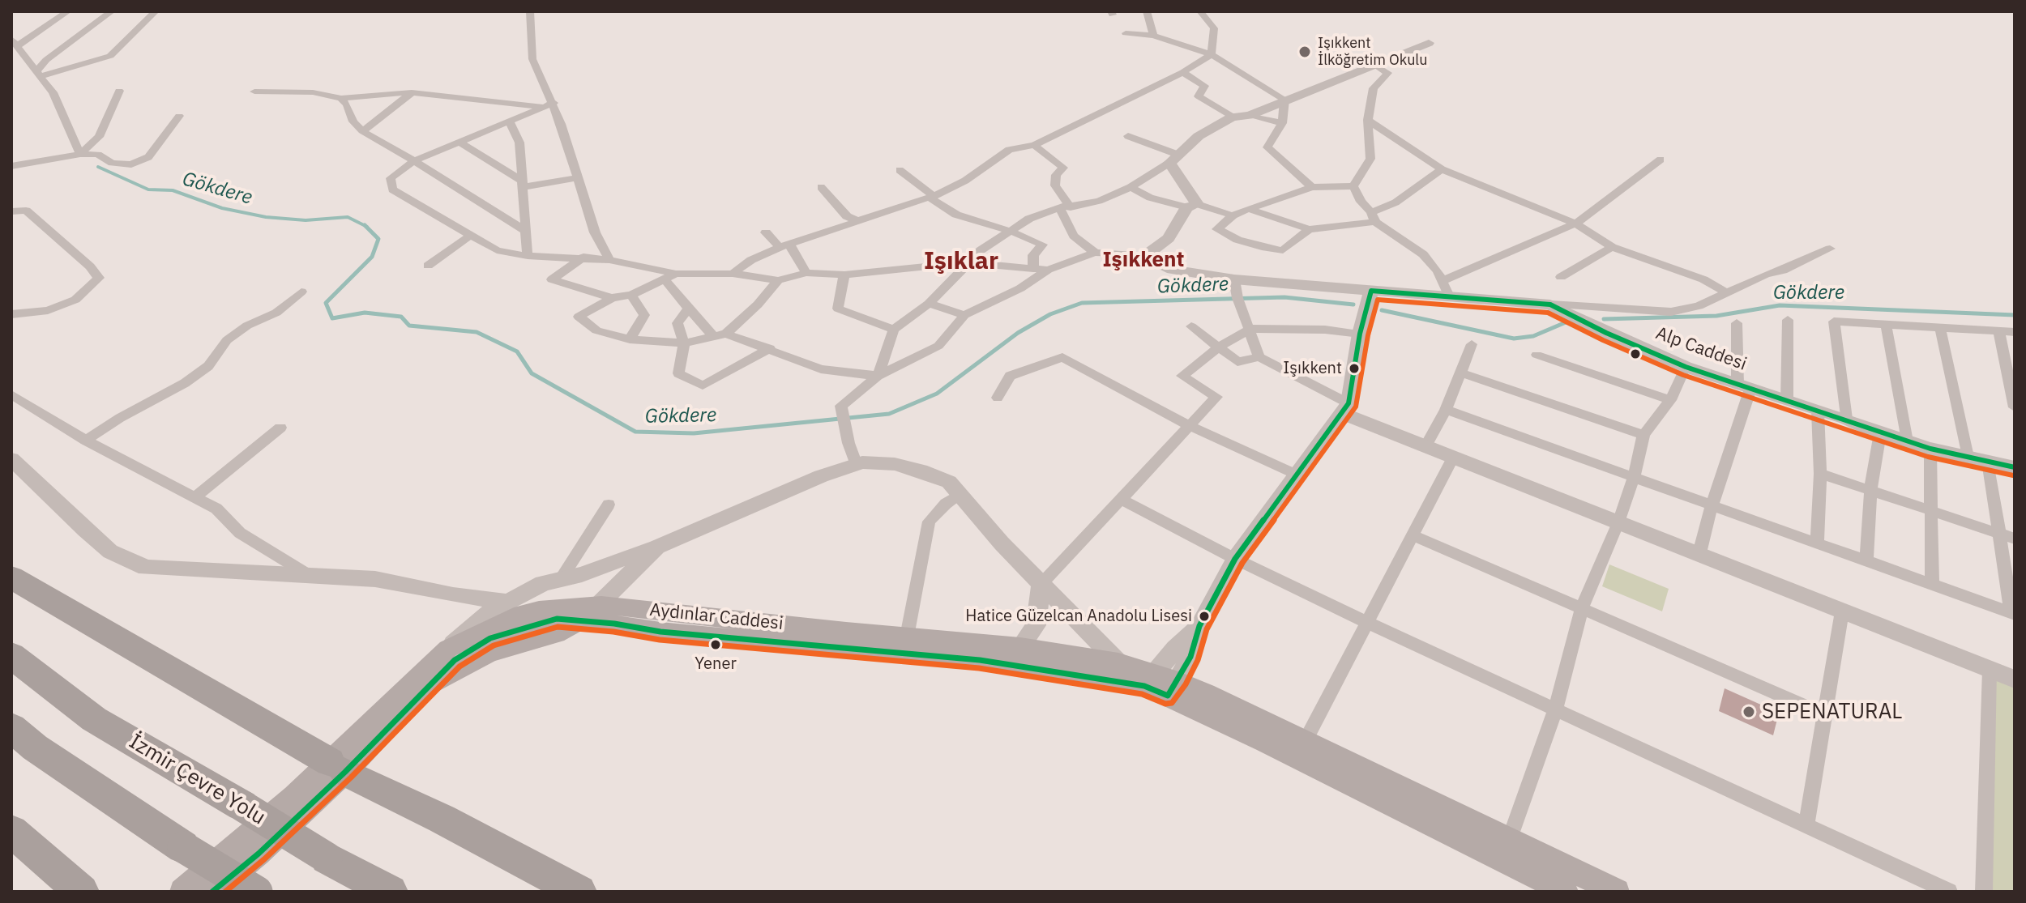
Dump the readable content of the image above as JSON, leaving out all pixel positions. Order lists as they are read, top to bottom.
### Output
{
  "streets": {
    "highway": ["İzmir Çevre Yolu"],
    "main road": ["Aydınlar Caddesi"],
    "street": ["Alp Caddesi"]
  },
  "districts": ["Işıkkent", "Işıklar"],
  "water": ["Gökdere"],
  "places": [
    "Işıkkent İlköğretim Okulu",
    "Işıkkent",
    "Hatice Güzelcan Anadolu Lisesi",
    "Yener",
    "SEPENATURAL"
  ]
}
